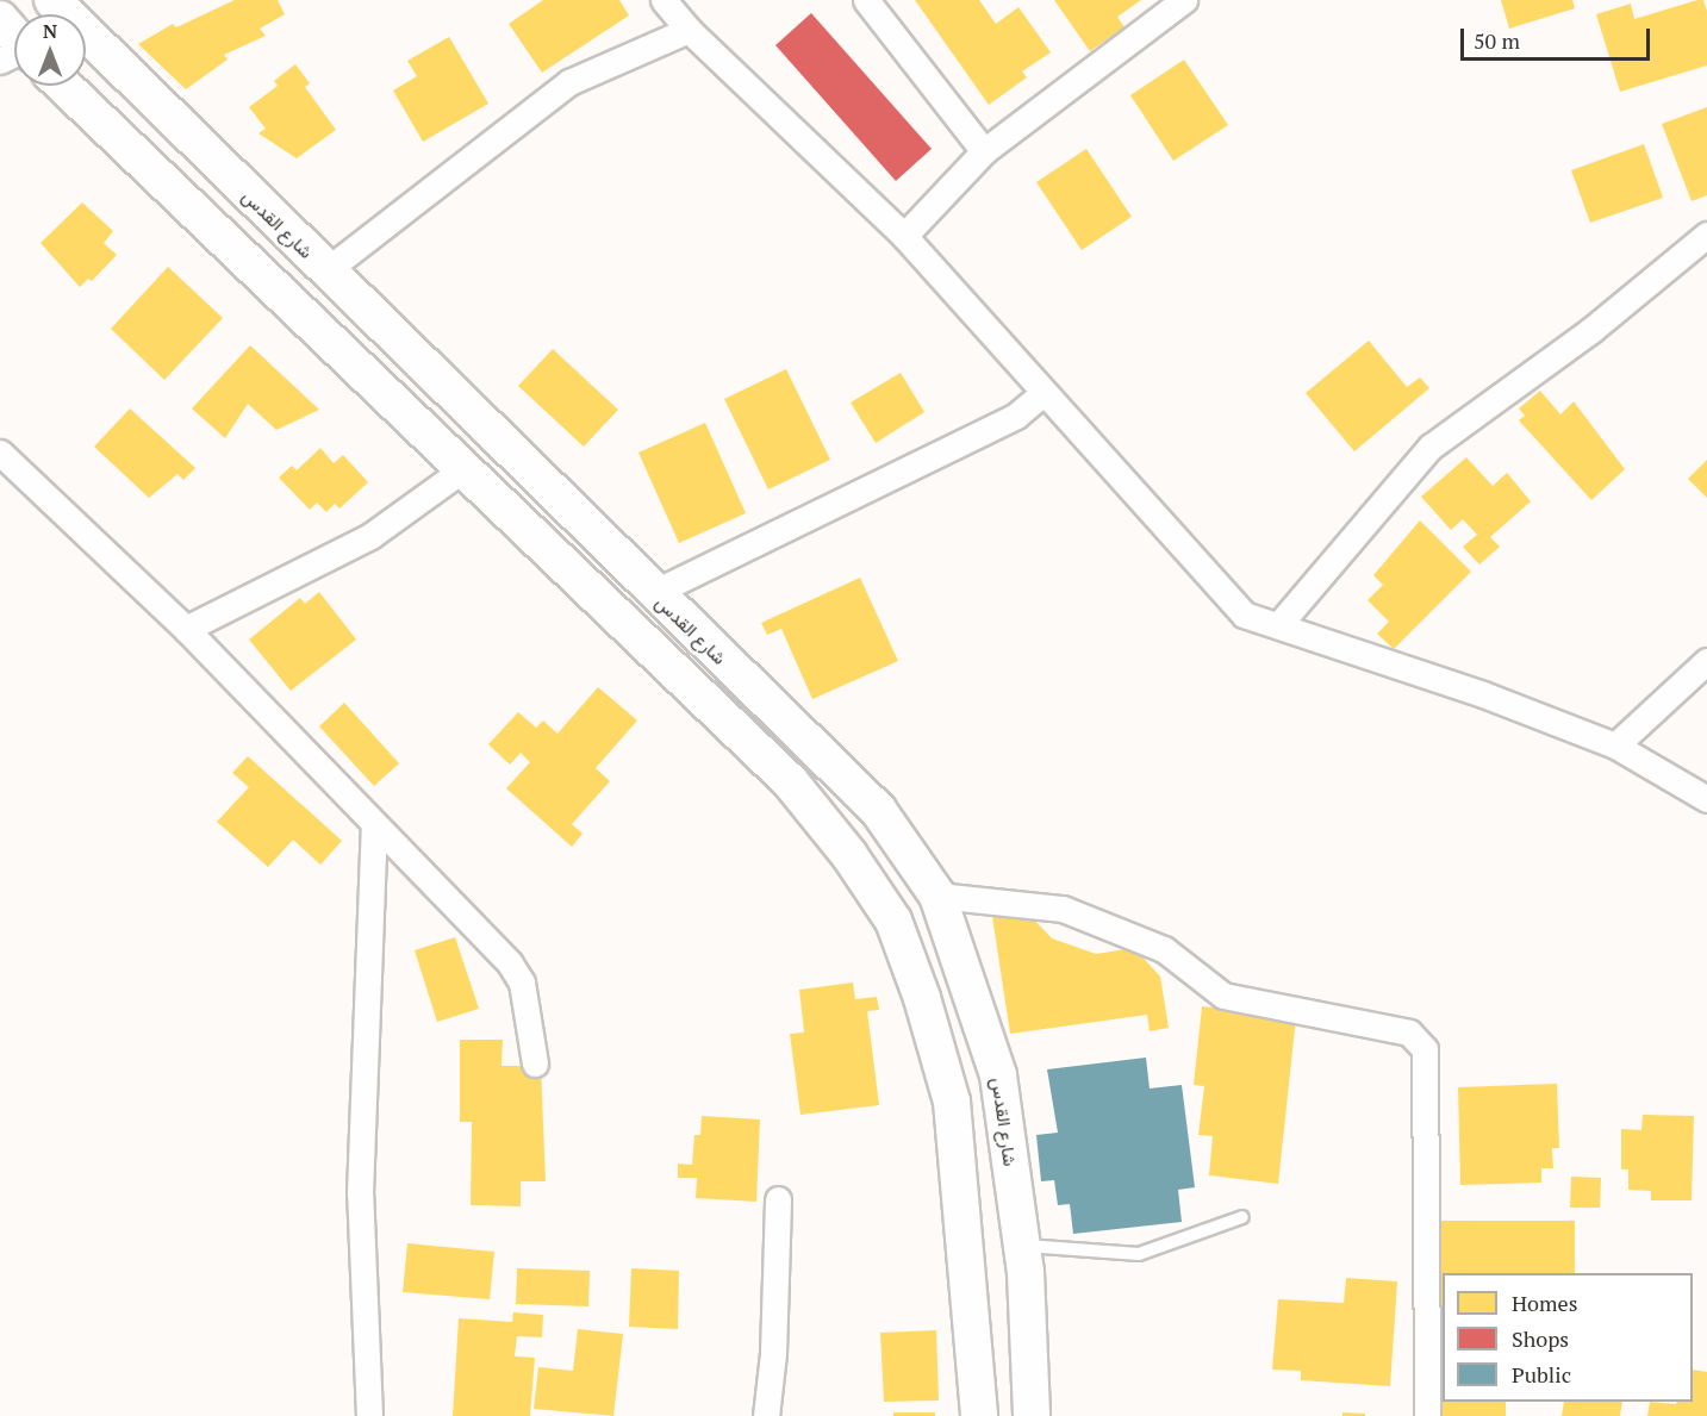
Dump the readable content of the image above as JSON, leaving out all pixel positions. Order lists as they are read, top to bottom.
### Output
{
  "streets": {
    "main road": ["شارع القدس"]
  },
  "legend": ["Homes", "Shops", "Public"],
  "scale_bar": "50 m",
  "north": "top"
}
